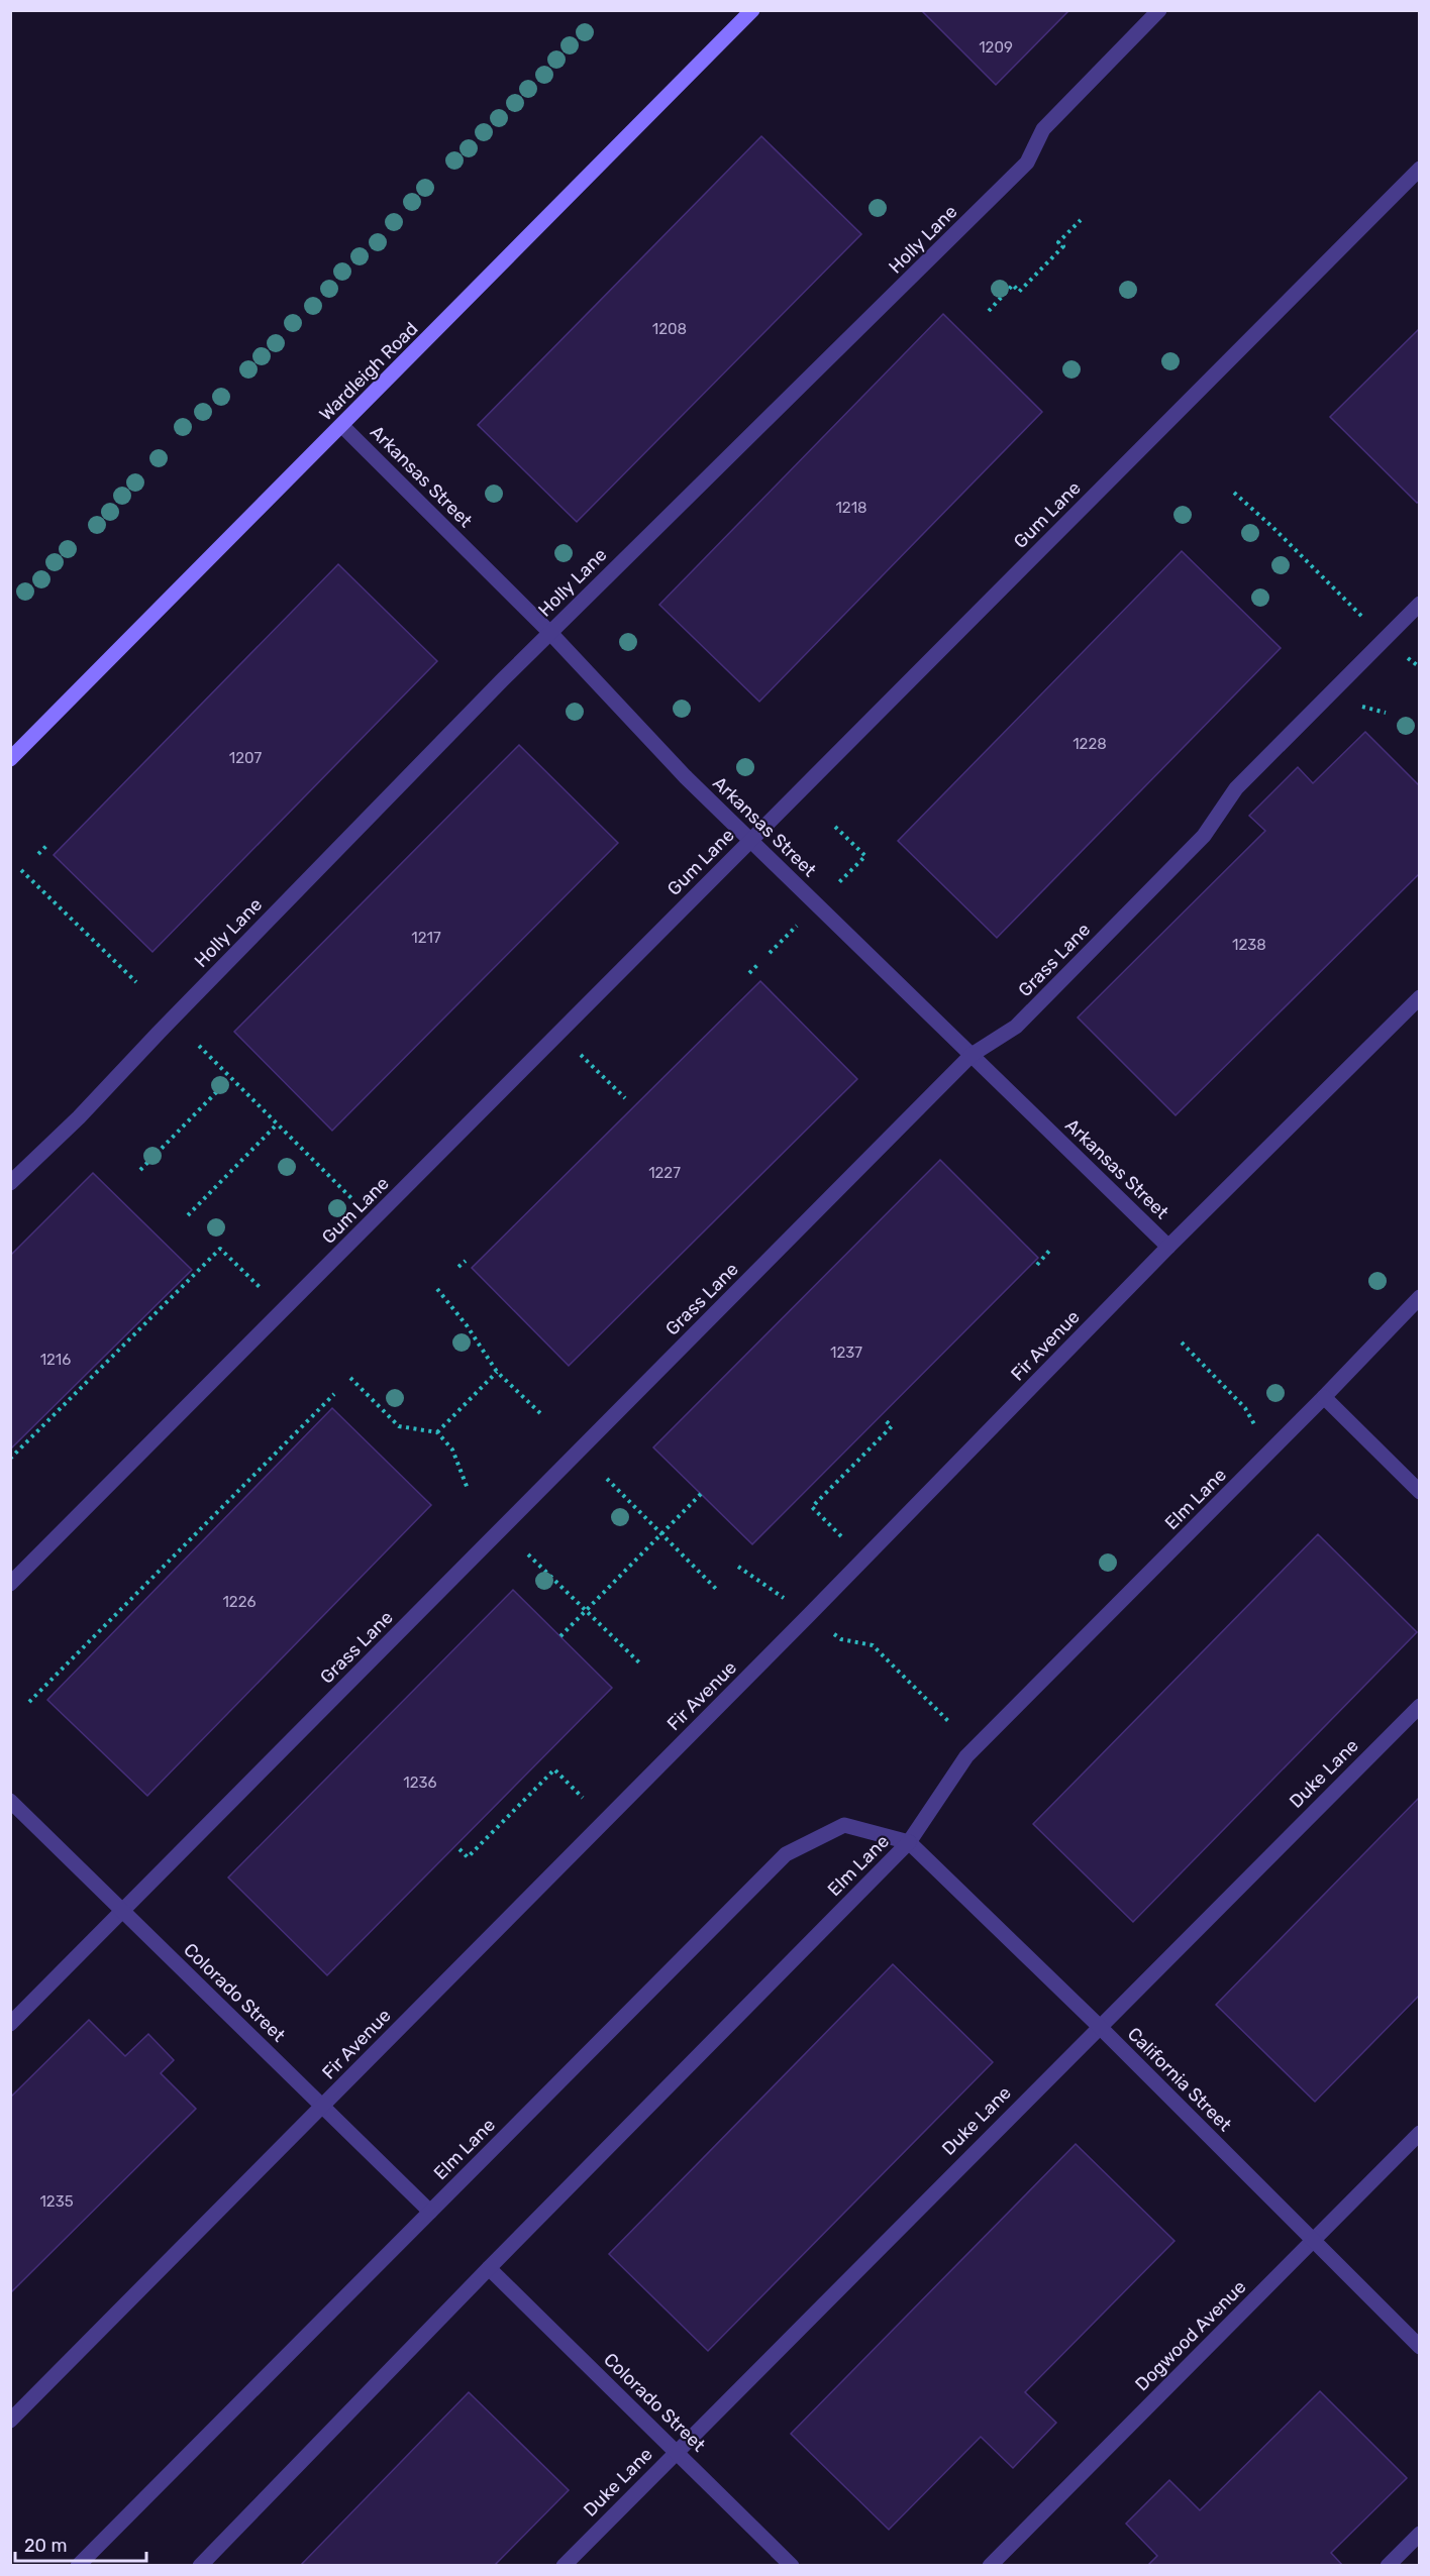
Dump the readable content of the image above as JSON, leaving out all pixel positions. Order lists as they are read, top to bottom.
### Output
{
  "streets": {
    "main road": ["Wardleigh Road"],
    "street": [
      "Holly Lane",
      "Arkansas Street",
      "Gum Lane",
      "Grass Lane",
      "Fir Avenue",
      "Elm Lane",
      "Duke Lane",
      "Colorado Street",
      "California Street",
      "Dogwood Avenue"
    ]
  },
  "crossings": [
    ["Holly Lane", "Arkansas Street"],
    ["Wardleigh Road", "Arkansas Street"],
    ["Arkansas Street", "Gum Lane"],
    ["Arkansas Street", "Grass Lane"],
    ["Arkansas Street", "Fir Avenue"],
    ["Grass Lane", "Colorado Street"],
    ["Fir Avenue", "Colorado Street"],
    ["Elm Lane", "Colorado Street"],
    ["Elm Lane", "California Street"],
    ["Duke Lane", "Colorado Street"],
    ["Duke Lane", "California Street"],
    ["California Street", "Dogwood Avenue"]
  ],
  "house_numbers": [
    "1209",
    "1208",
    "1218",
    "1228",
    "1207",
    "1217",
    "1238",
    "1227",
    "1237",
    "1216",
    "1226",
    "1236",
    "1235"
  ],
  "scale_bar": "20 m"
}
